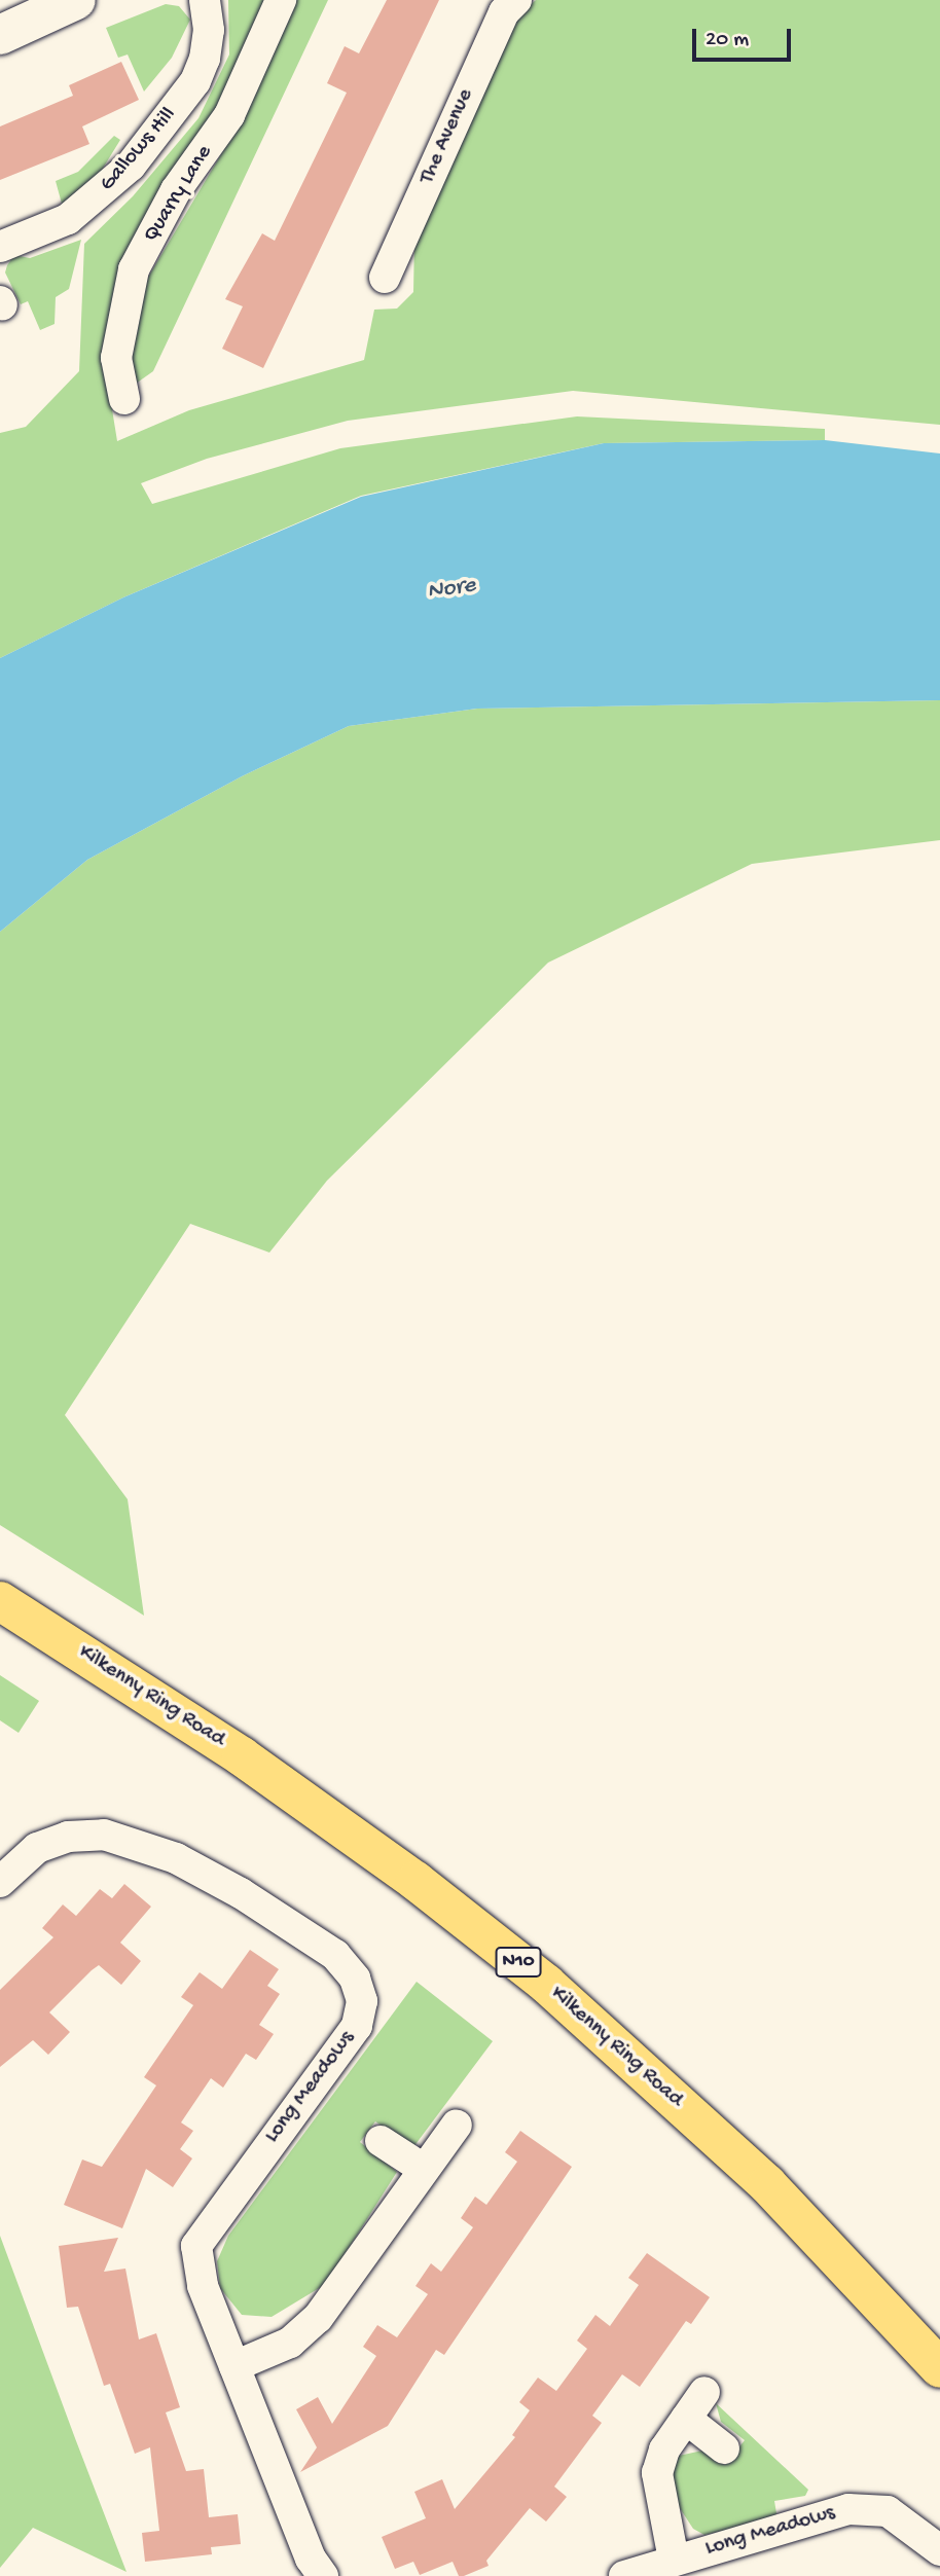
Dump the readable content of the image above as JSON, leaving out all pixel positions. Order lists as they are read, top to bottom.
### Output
{
  "streets": {
    "highway": ["Kilkenny Ring Road", "N10"],
    "street": [
      "The Avenue",
      "Gallows Hill",
      "Quarry Lane",
      "Long Meadows"
    ]
  },
  "water": ["Nore"],
  "scale_bar": "20 m"
}
